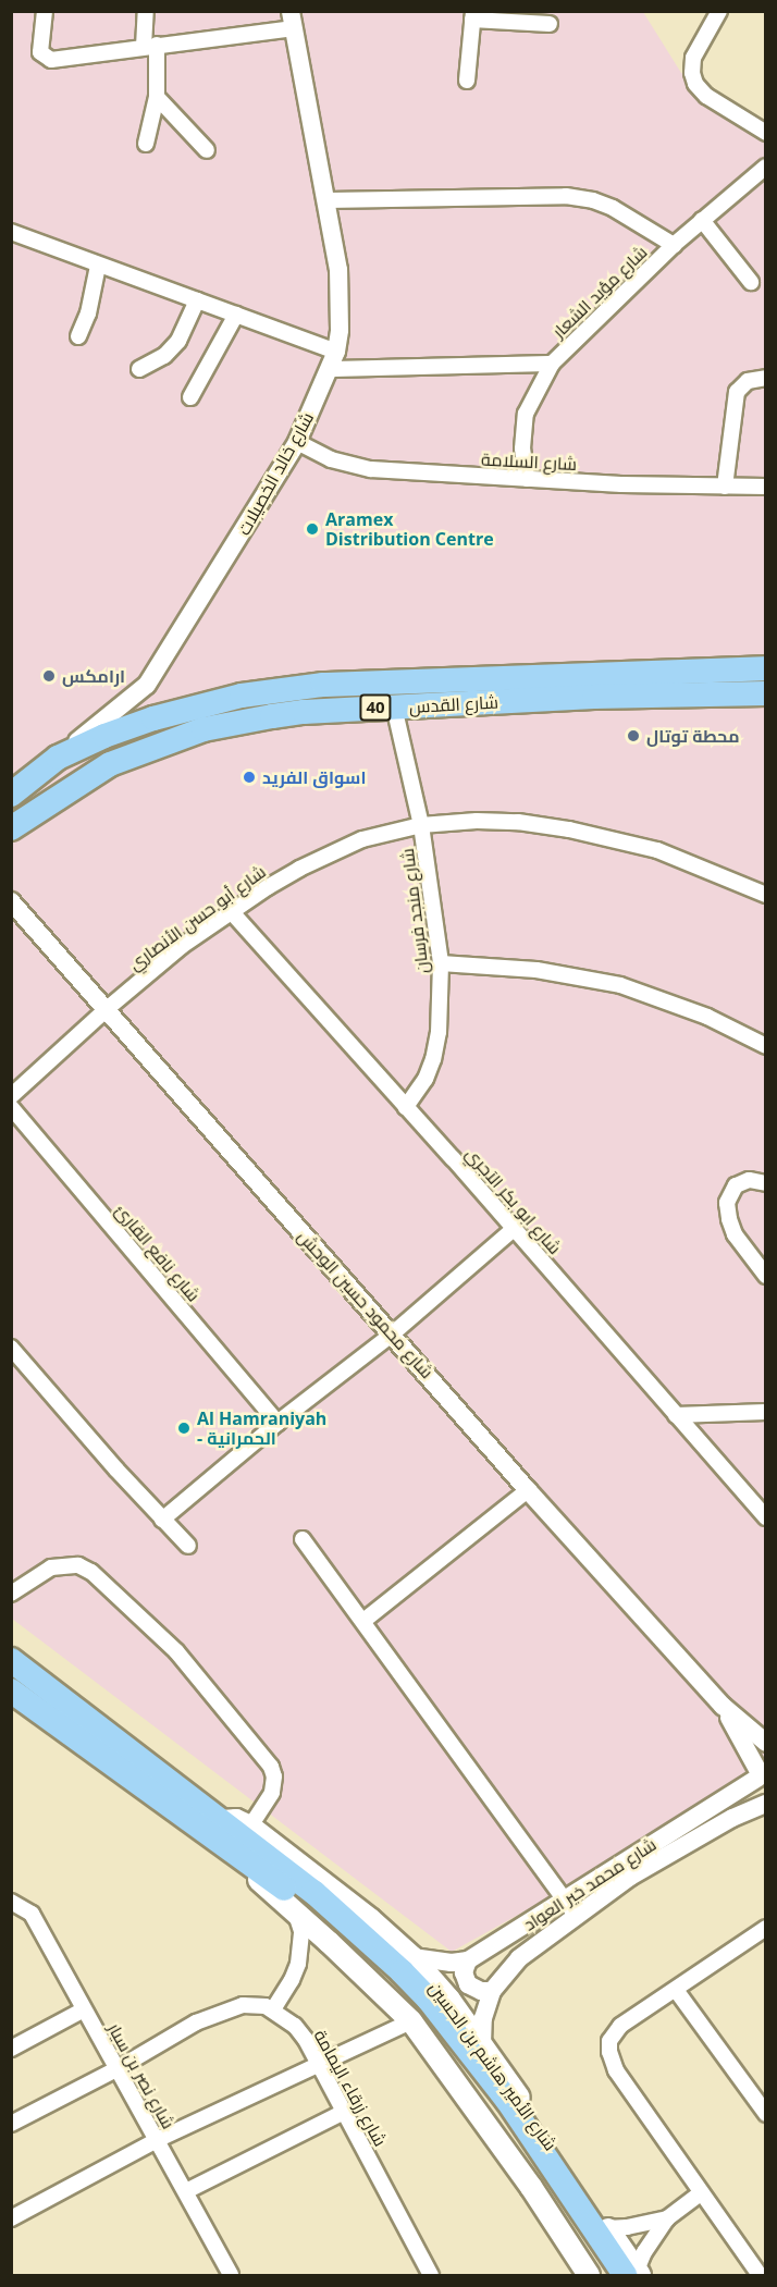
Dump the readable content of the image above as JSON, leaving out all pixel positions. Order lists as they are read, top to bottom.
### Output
{
  "streets": {
    "highway": ["شارع القدس", "40", "شارع الأمير هاشم بن الحسين"],
    "street": [
      "شارع مؤيد الشعار",
      "شارع السلامة",
      "شارع خالد الخصيلات",
      "شارع منجد فرسان",
      "شارع أبو حسن الأنصاري",
      "شارع ابو بكر الآجري",
      "شارع نافع القارئ",
      "شارع محمود حسين الوحش",
      "شارع محمد خير العواد",
      "شارع نصر بن سيار",
      "شارع زرقاء اليمامة"
    ]
  },
  "crossings": [
    ["شارع مؤيد الشعار", "شارع السلامة"],
    ["شارع السلامة", "شارع خالد الخصيلات"],
    ["شارع خالد الخصيلات", "شارع القدس"],
    ["شارع القدس", "شارع منجد فرسان"],
    ["شارع منجد فرسان", "شارع أبو حسن الأنصاري"],
    ["شارع منجد فرسان", "شارع ابو بكر الآجري"],
    ["شارع أبو حسن الأنصاري", "شارع ابو بكر الآجري"],
    ["شارع أبو حسن الأنصاري", "شارع محمود حسين الوحش"],
    ["شارع محمود حسين الوحش", "شارع محمد خير العواد"],
    ["شارع محمد خير العواد", "شارع الأمير هاشم بن الحسين"]
  ],
  "places": [
    "Aramex Distribution Centre",
    "ارامكس",
    "محطة توتال",
    "اسواق الفريد",
    "Al Hamraniyah - الحمرانية"
  ]
}
